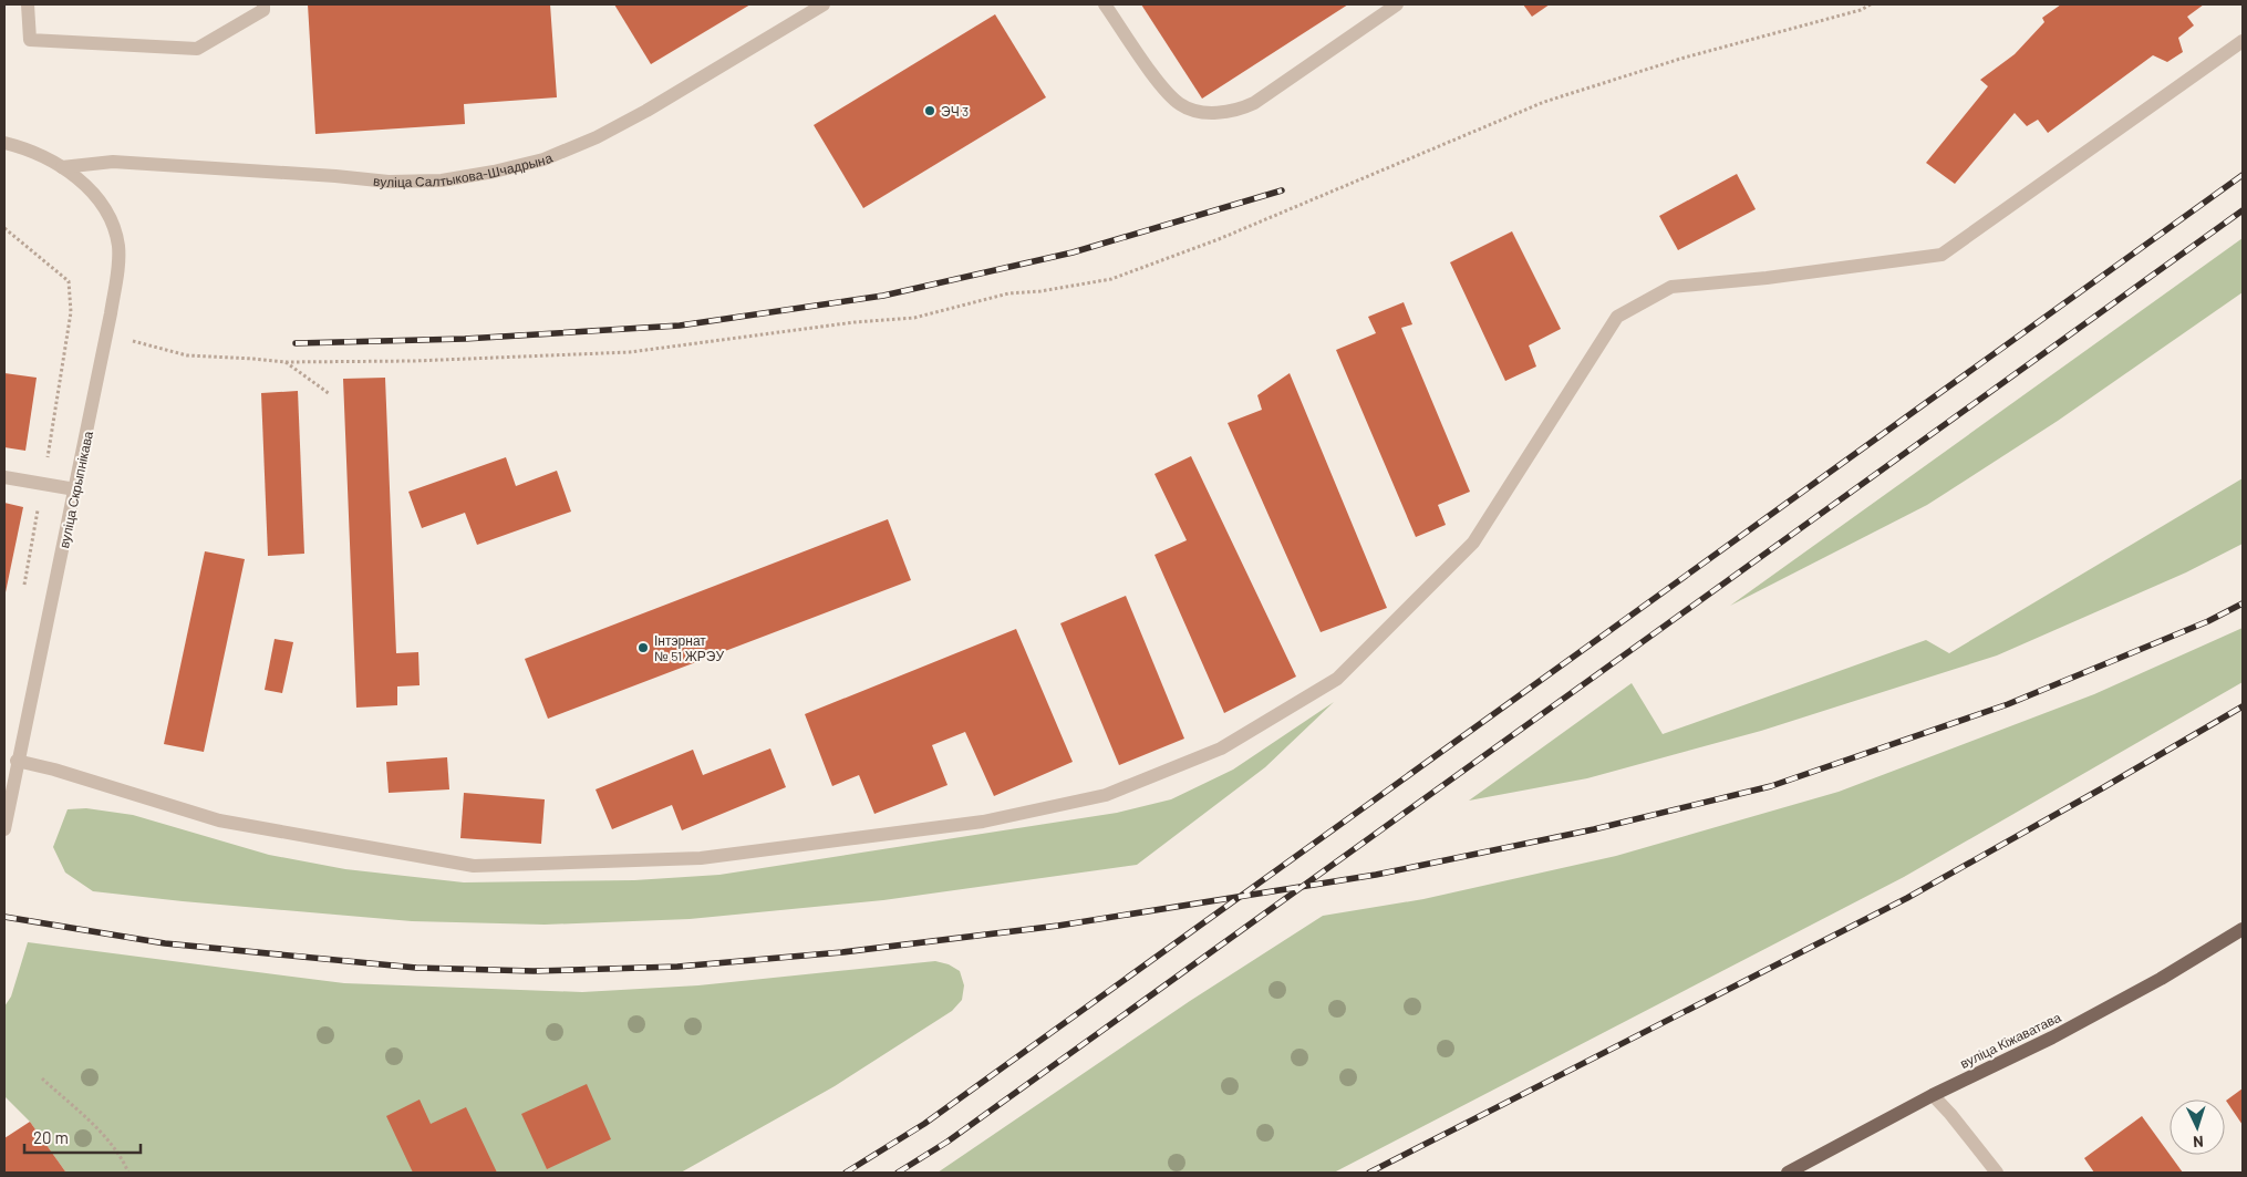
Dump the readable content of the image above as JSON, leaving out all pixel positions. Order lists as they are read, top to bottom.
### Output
{
  "streets": {
    "main road": ["вуліца Кіжаватава"],
    "street": ["вуліца Салтыкова-Шчадрына", "вуліца Скрыпнікава"]
  },
  "crossings": [
    ["вуліца Салтыкова-Шчадрына", "вуліца Скрыпнікава"]
  ],
  "places": ["ЭЧ 3", "Інтэрнат № 51 ЖРЭУ"],
  "scale_bar": "20 m",
  "north": "bottom"
}
